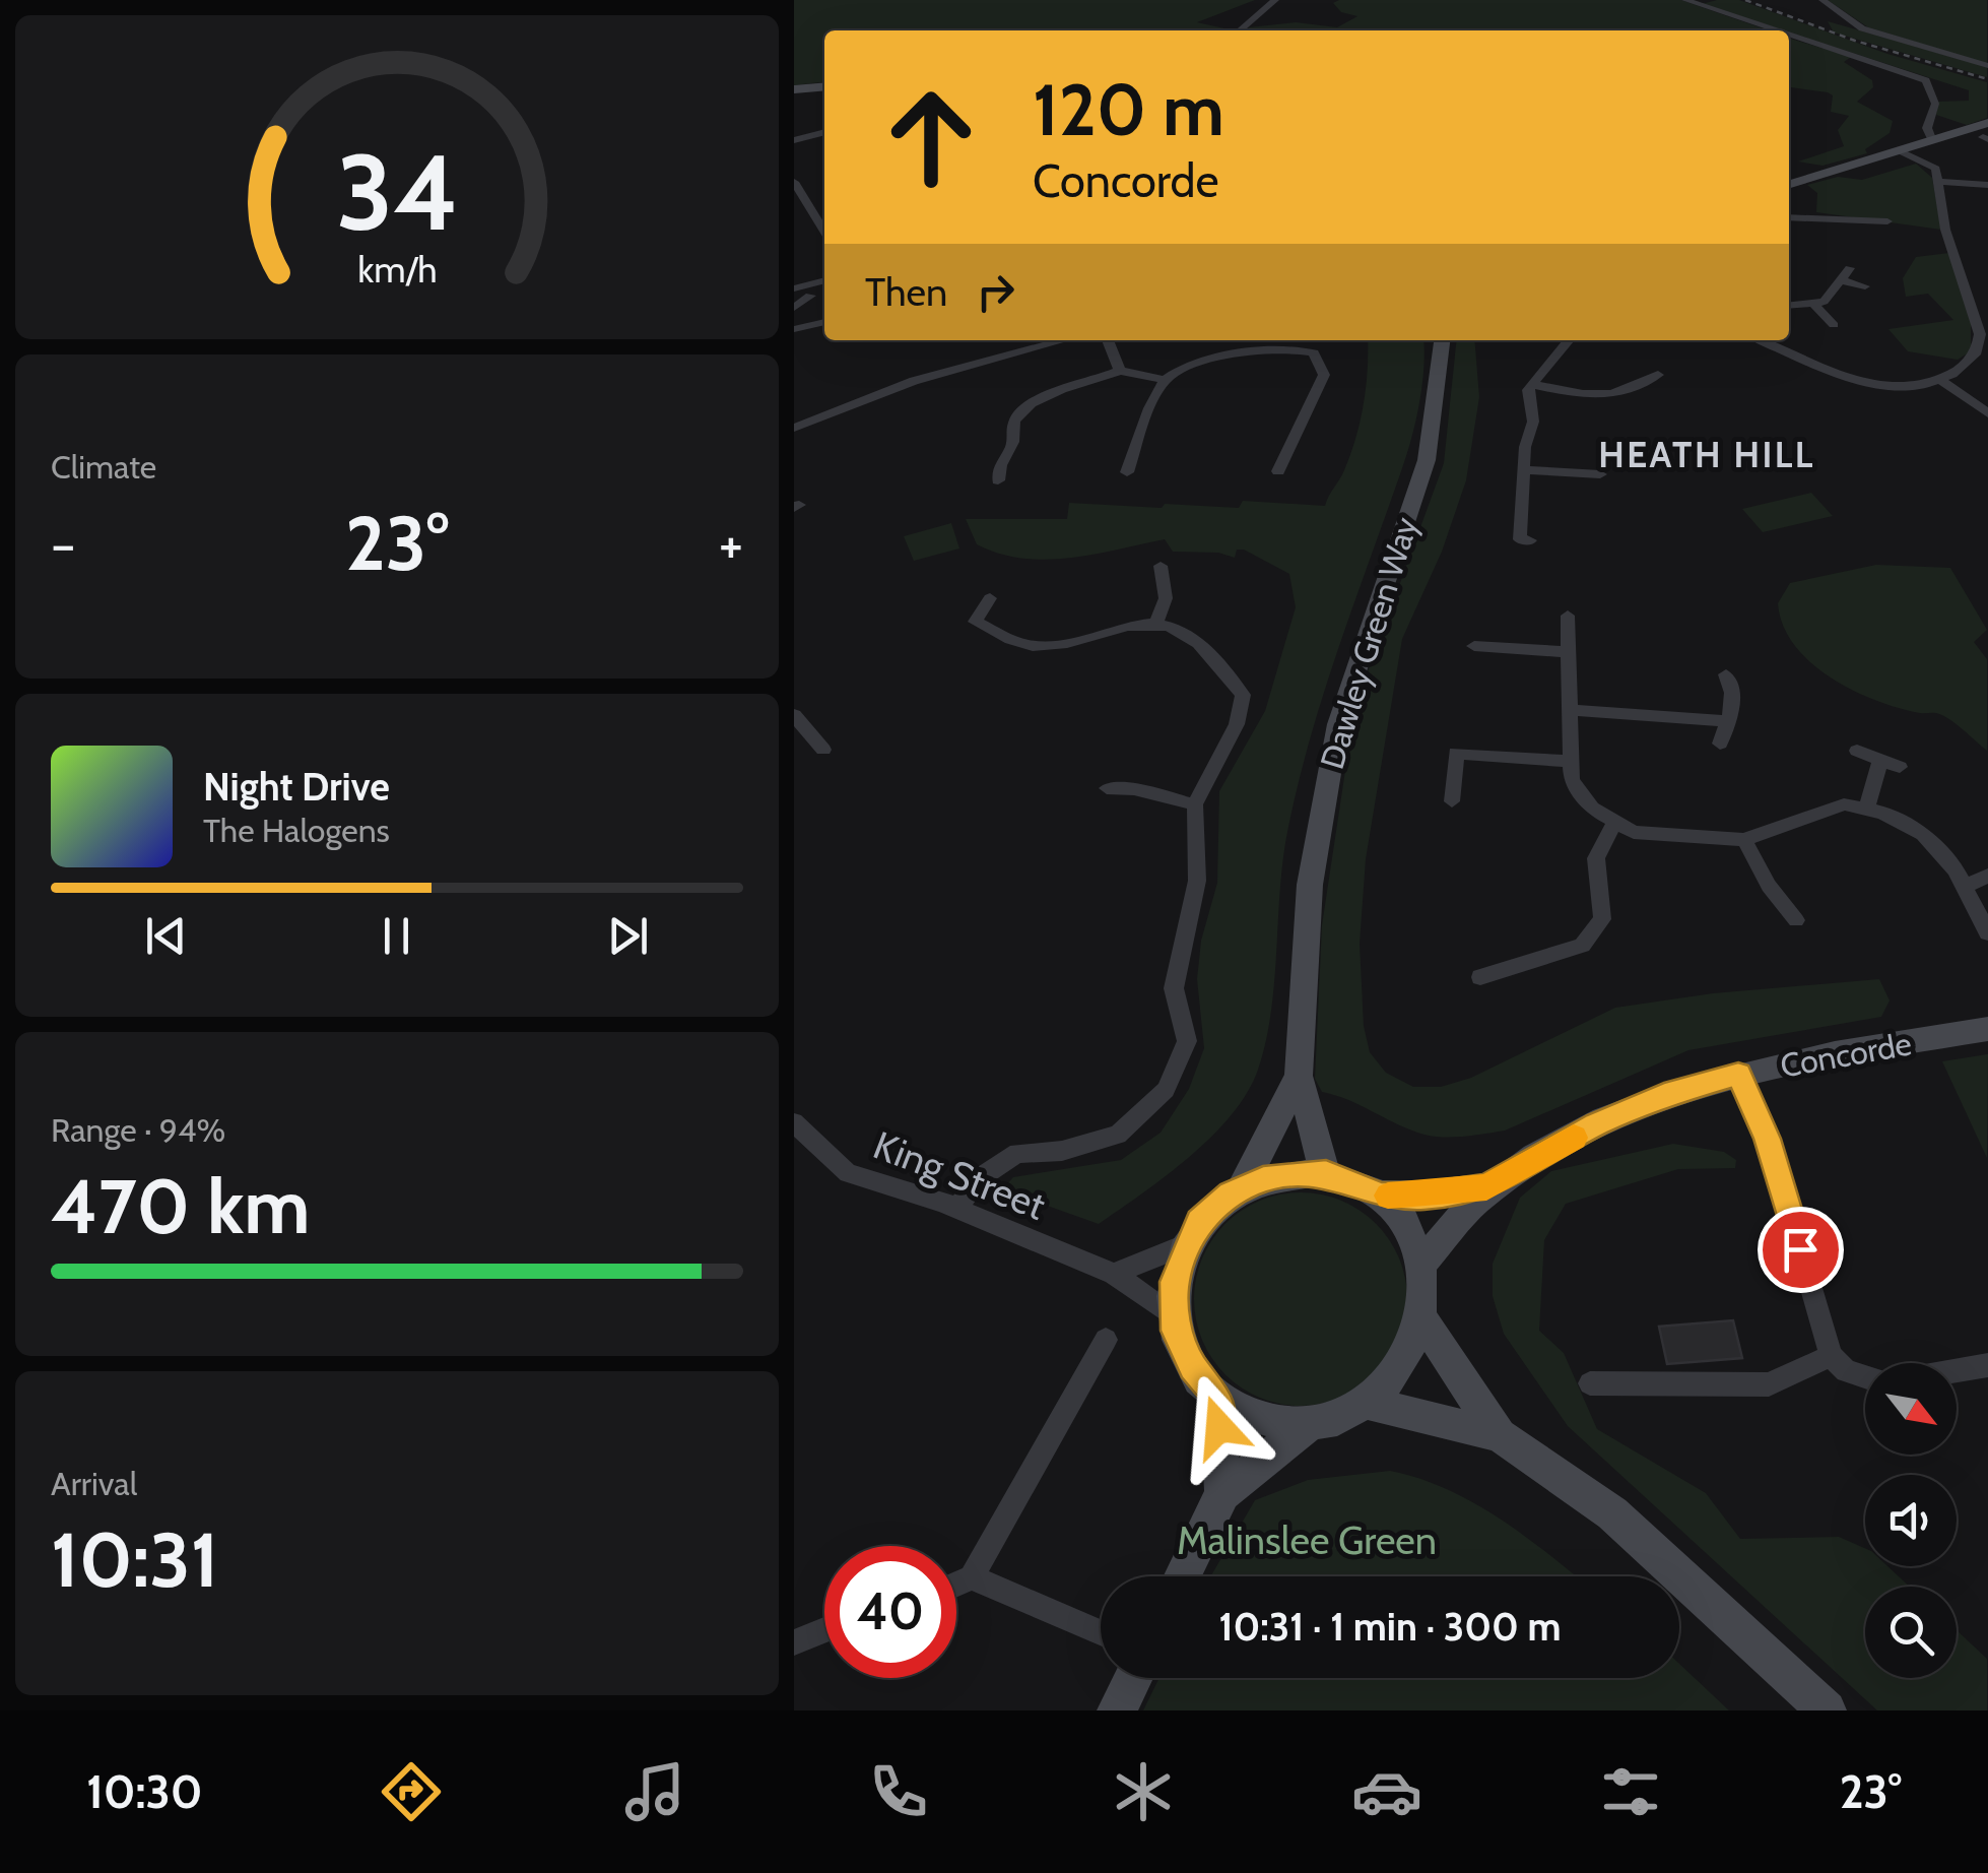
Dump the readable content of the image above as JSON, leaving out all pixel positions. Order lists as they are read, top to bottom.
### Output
{
  "streets": {
    "main road": ["Dawley Green Way", "Concorde"],
    "street": ["King Street"]
  },
  "crossings": [
    ["Dawley Green Way", "Concorde"],
    ["Dawley Green Way", "King Street"],
    ["Concorde", "King Street"]
  ],
  "districts": ["HEATH HILL"],
  "parks": ["Malinslee Green"],
  "north": "bottom right",
  "page": {
    "turn": ["120 m", "Concorde"],
    "then": "Then",
    "tile": [
      "Climate",
      ["Range · 94%", "470 km"],
      ["Arrival", "10:31"]
    ],
    "heat": ["−", "23°", "+"],
    "song": ["Night Drive", "The Halogens"],
    "limit": "40",
    "trip": "10:31 · 1 min · 300 m",
    "tabs": ["10:30", "23°"],
    "gauge": ["34", "km/h"]
  }
}
